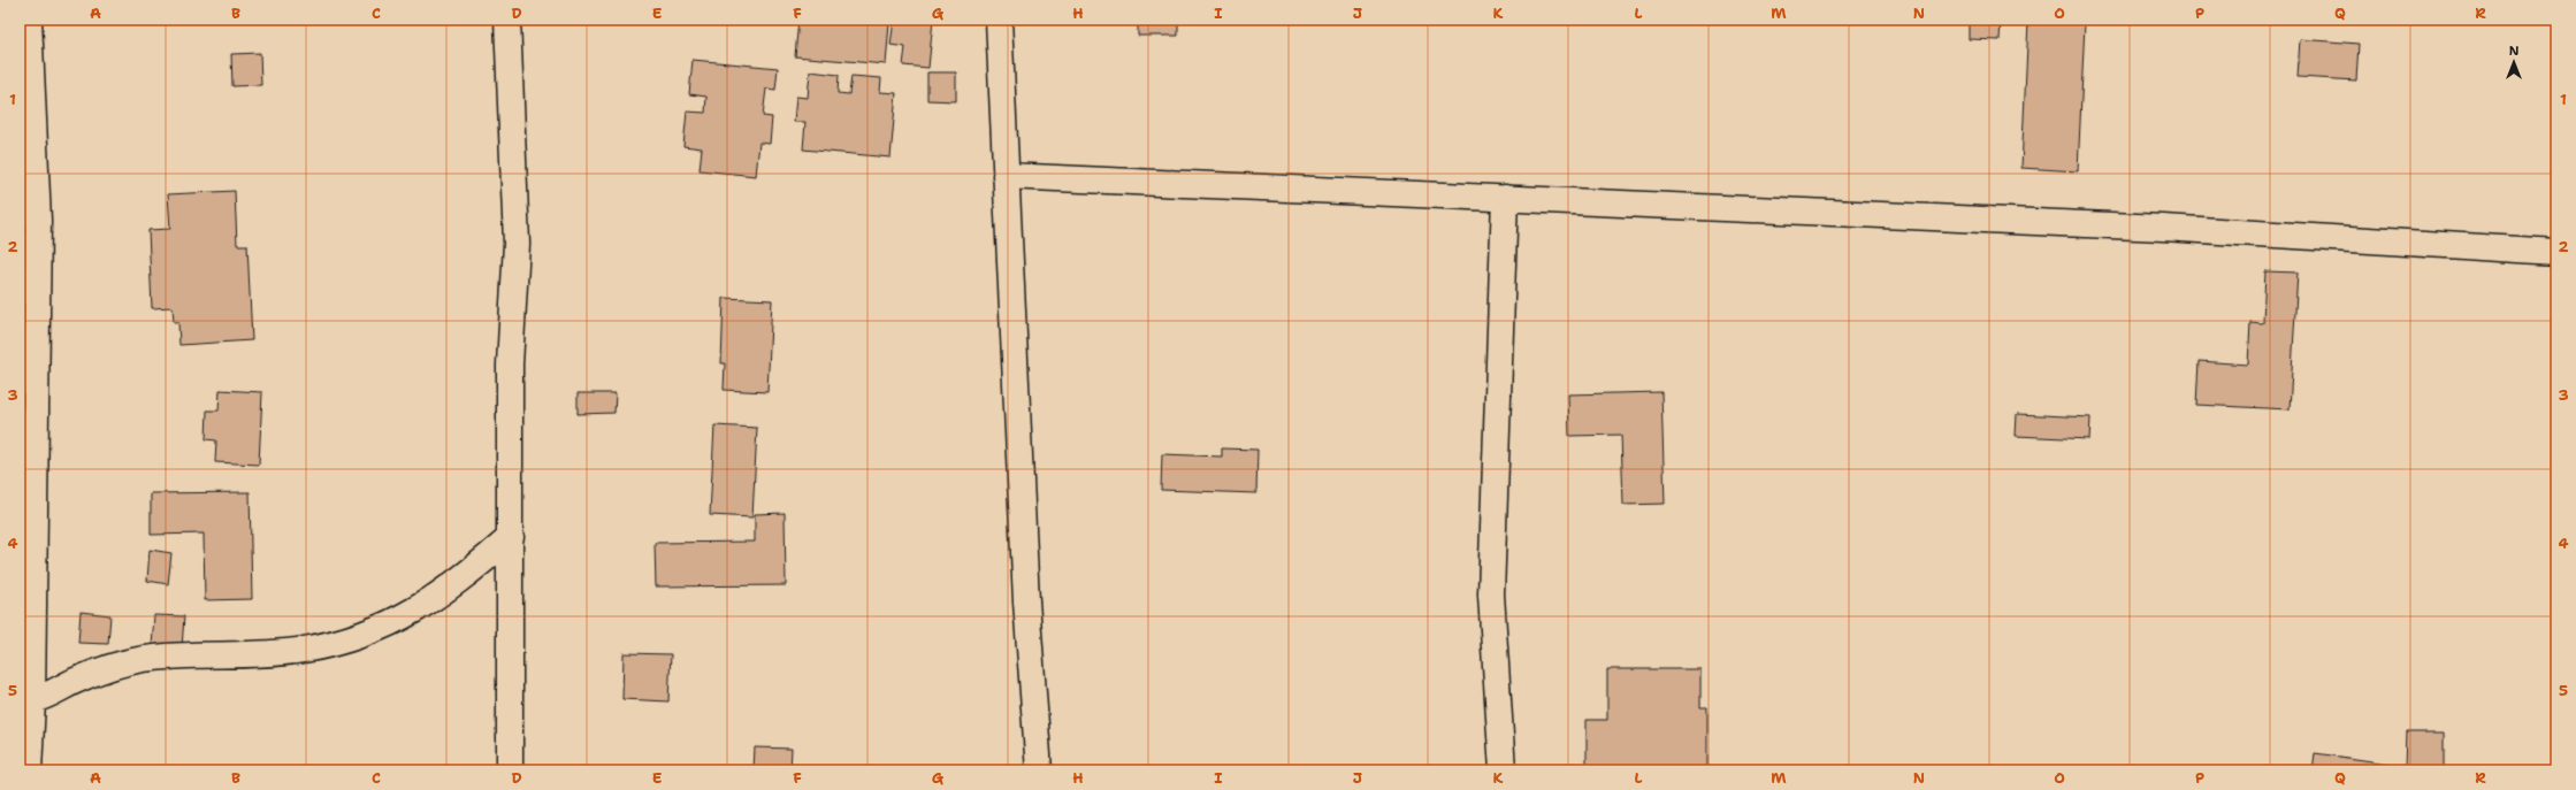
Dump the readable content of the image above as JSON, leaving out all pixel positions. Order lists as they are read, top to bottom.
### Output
{
  "north": "top",
  "grid": {
    "columns": [
      "A",
      "B",
      "C",
      "D",
      "E",
      "F",
      "G",
      "H",
      "I",
      "J",
      "K",
      "L",
      "M",
      "N",
      "O",
      "P",
      "Q",
      "R"
    ],
    "rows": [
      "1",
      "2",
      "3",
      "4",
      "5"
    ]
  }
}
